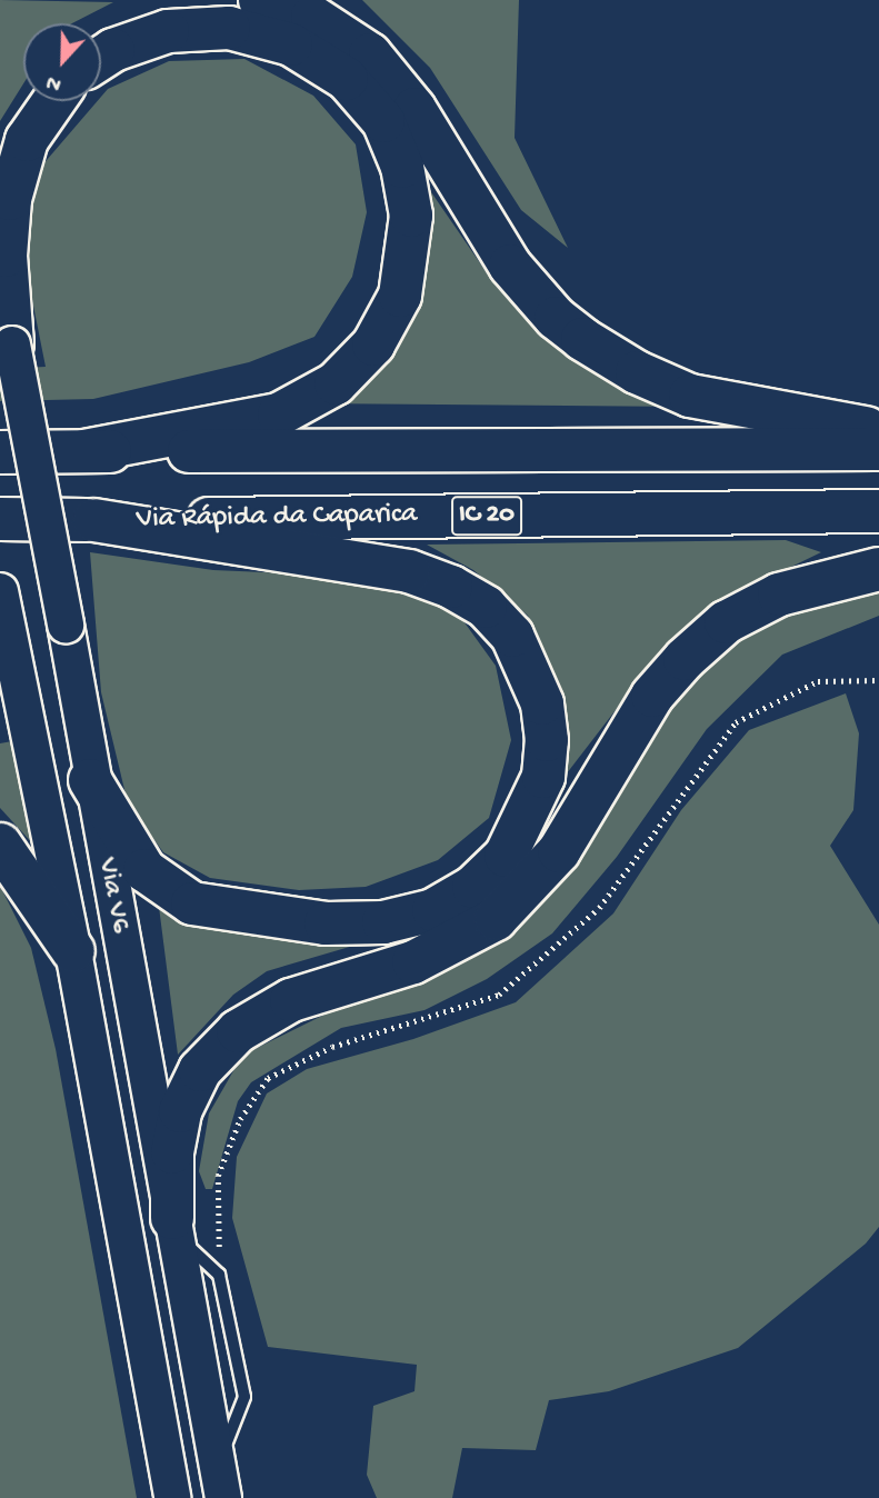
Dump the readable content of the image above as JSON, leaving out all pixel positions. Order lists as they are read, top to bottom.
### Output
{
  "streets": {
    "highway": ["IC 20", "Via Rápida da Caparica"],
    "main road": ["Via V6"]
  },
  "north": "bottom"
}
